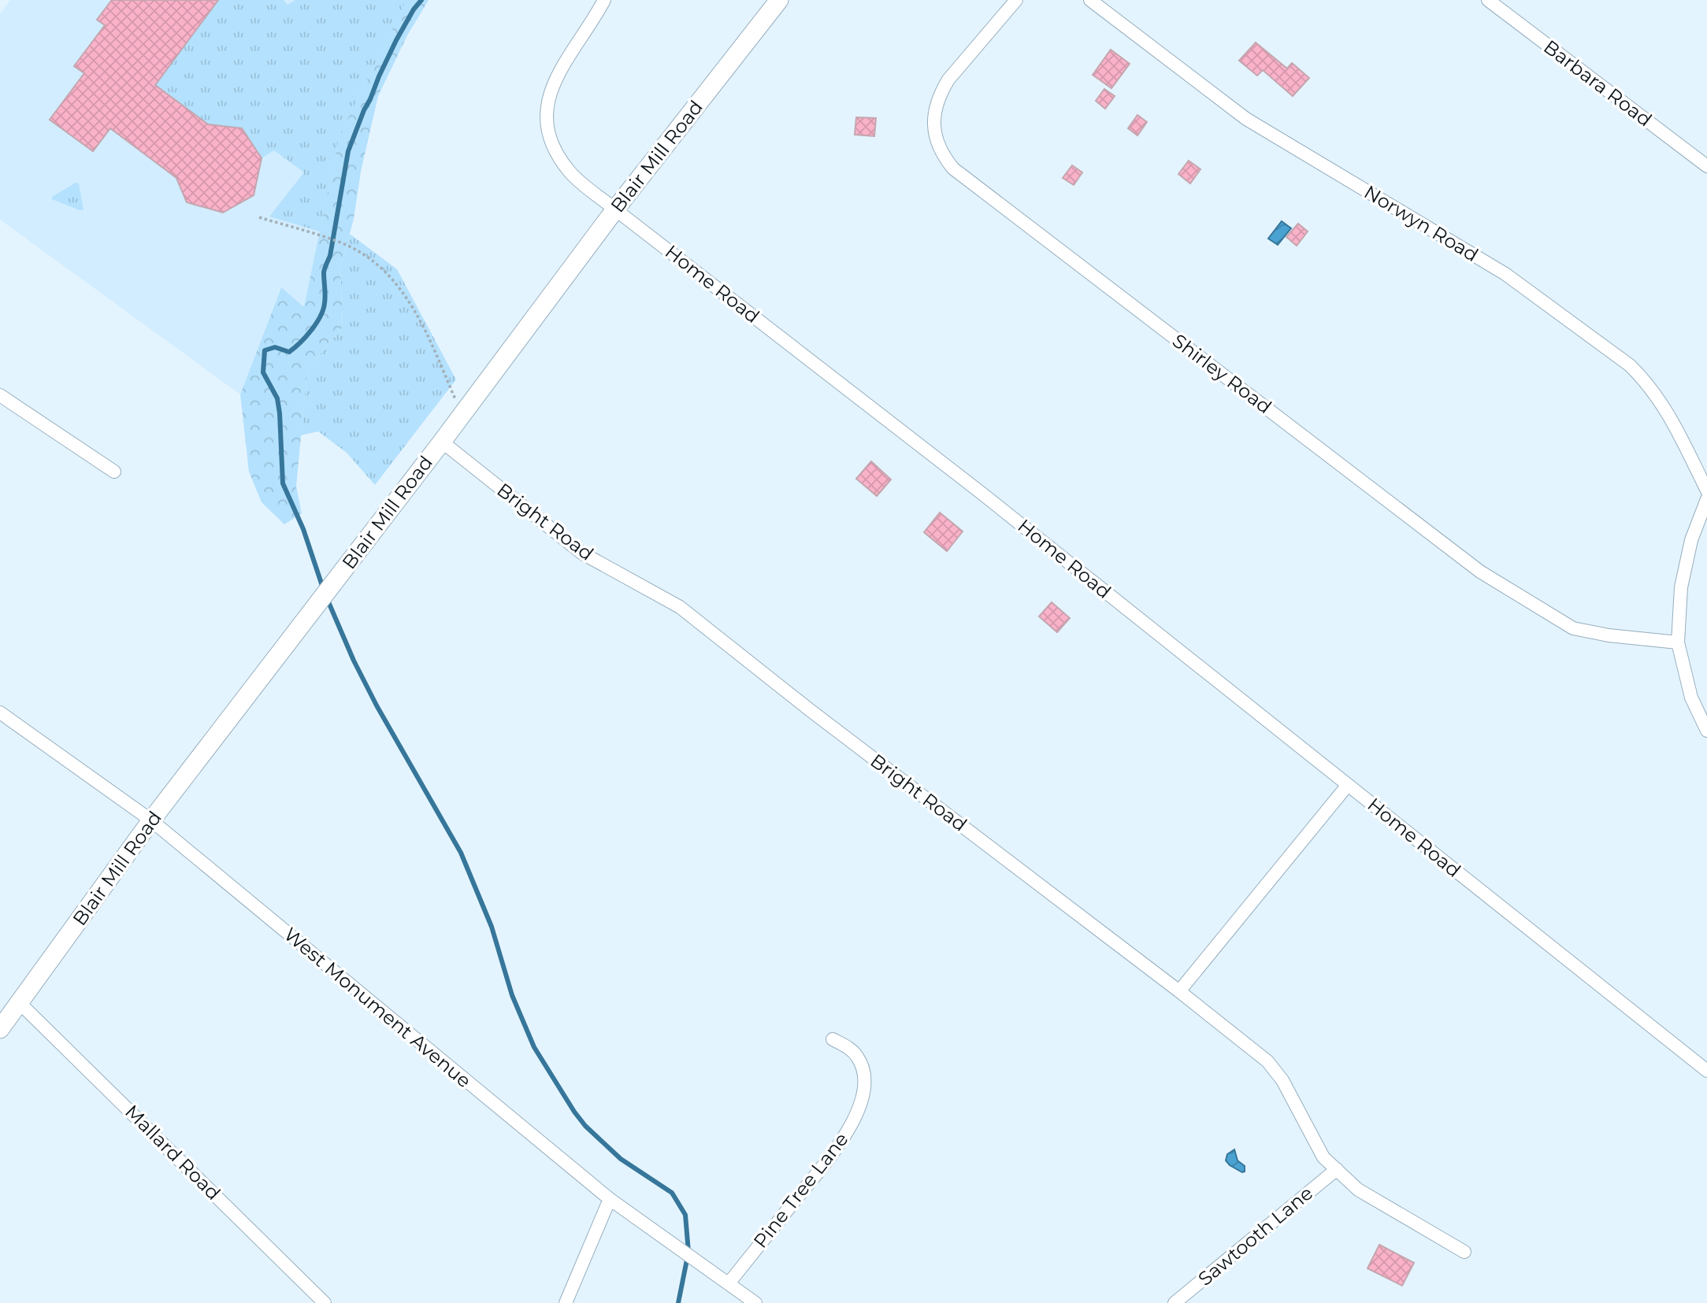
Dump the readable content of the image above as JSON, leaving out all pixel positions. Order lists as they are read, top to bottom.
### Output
{
  "streets": {
    "main road": ["Blair Mill Road"],
    "street": [
      "Barbara Road",
      "Norwyn Road",
      "Home Road",
      "Shirley Road",
      "Bright Road",
      "West Monument Avenue",
      "Mallard Road",
      "Pine Tree Lane",
      "Sawtooth Lane"
    ]
  },
  "crossings": [
    ["Blair Mill Road", "Home Road"],
    ["Blair Mill Road", "Bright Road"],
    ["Blair Mill Road", "West Monument Avenue"],
    ["Blair Mill Road", "Mallard Road"],
    ["Bright Road", "Sawtooth Lane"],
    ["West Monument Avenue", "Pine Tree Lane"]
  ]
}
